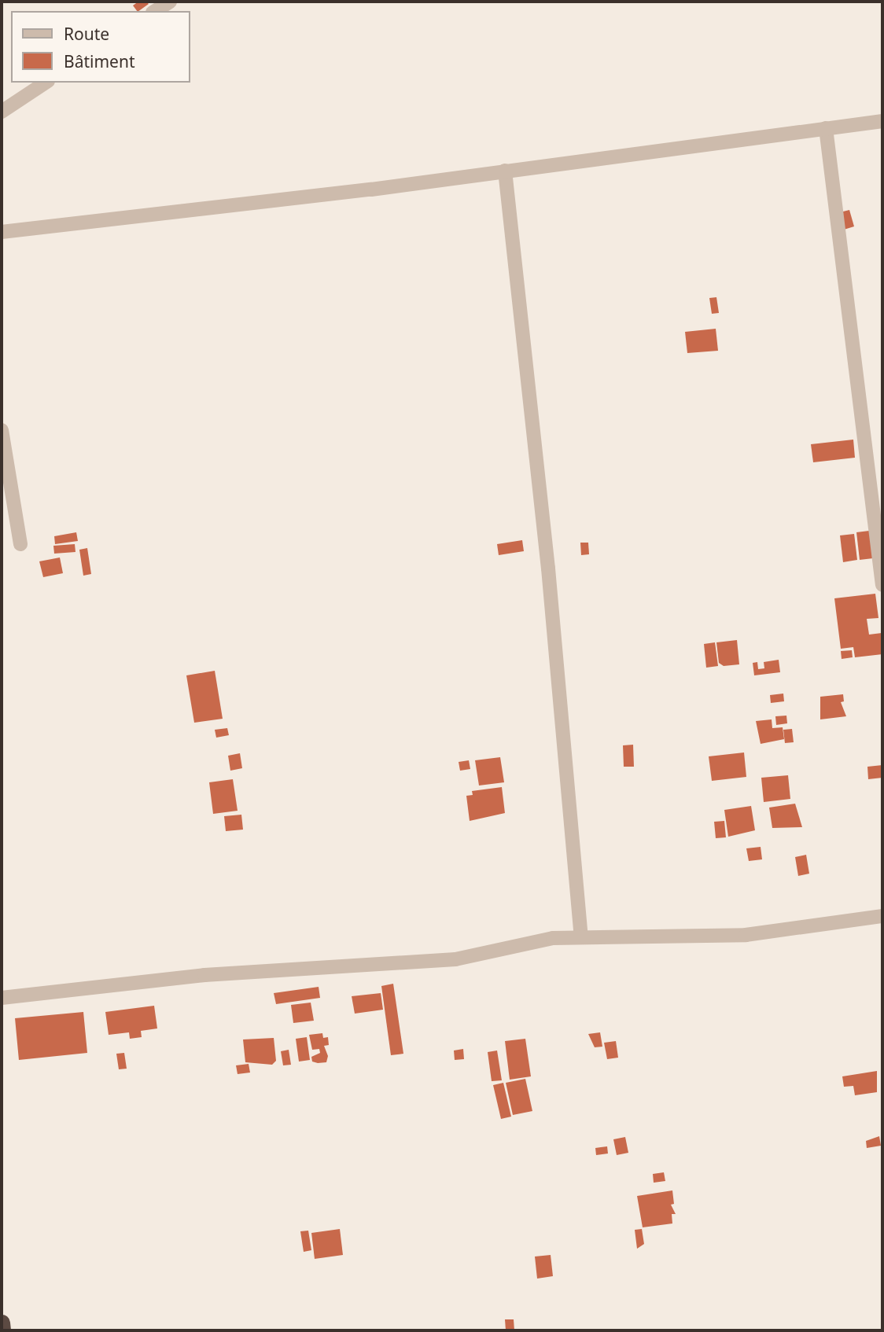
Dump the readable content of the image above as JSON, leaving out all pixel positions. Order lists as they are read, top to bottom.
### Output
{
  "legend": ["Route", "Bâtiment"]
}
